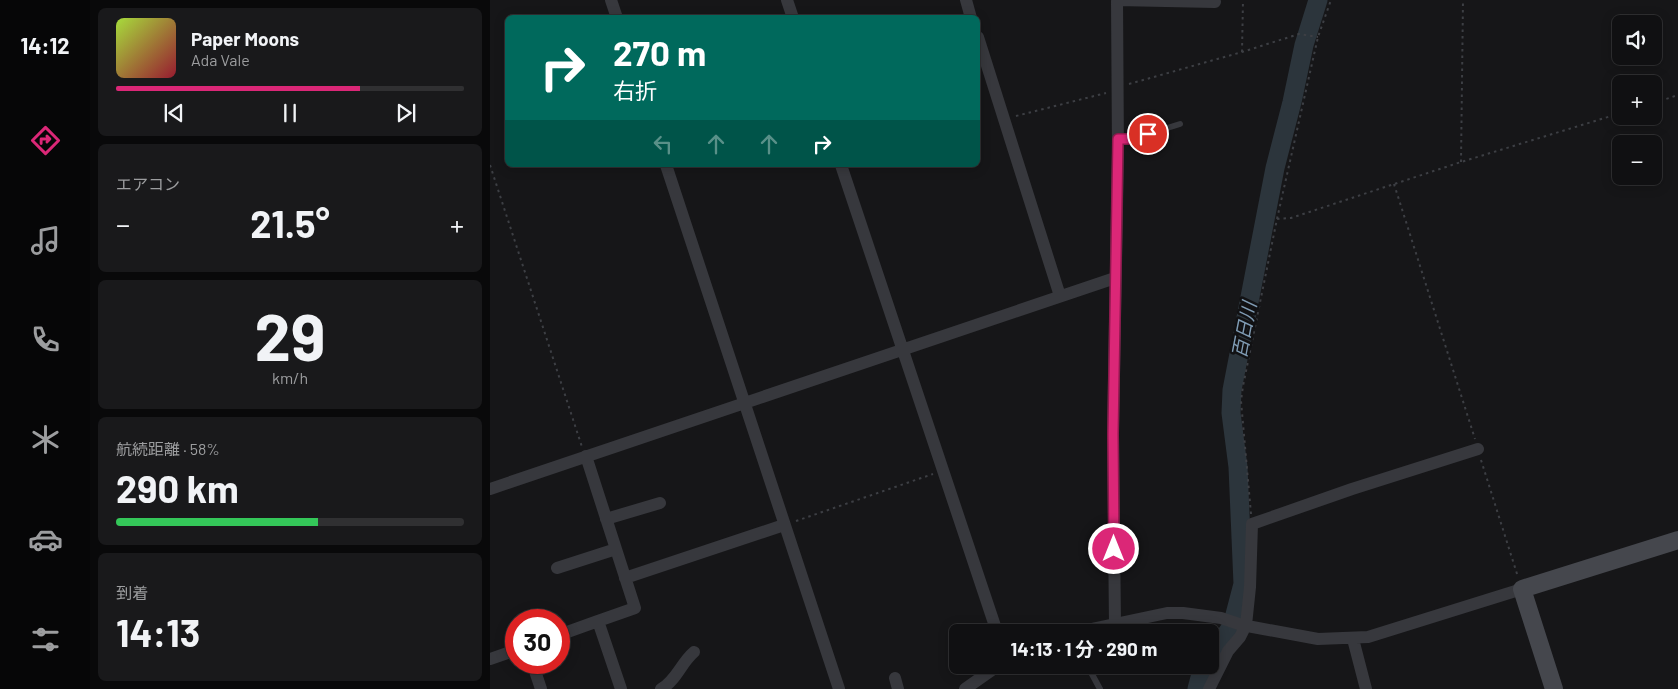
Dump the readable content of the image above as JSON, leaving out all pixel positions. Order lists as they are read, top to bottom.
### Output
{
  "water": ["百日川"],
  "page": {
    "tabs": "14:12",
    "map_buttons": ["+", "−"],
    "turn": ["270 m", "右折"],
    "song": ["Paper Moons", "Ada Vale"],
    "tile": [
      "エアコン",
      ["29", "km/h"],
      ["航続距離 · 58%", "290 km"],
      ["到着", "14:13"]
    ],
    "heat": ["−", "21.5°", "+"],
    "limit": "30",
    "trip": "14:13 · 1 分 · 290 m"
  }
}
